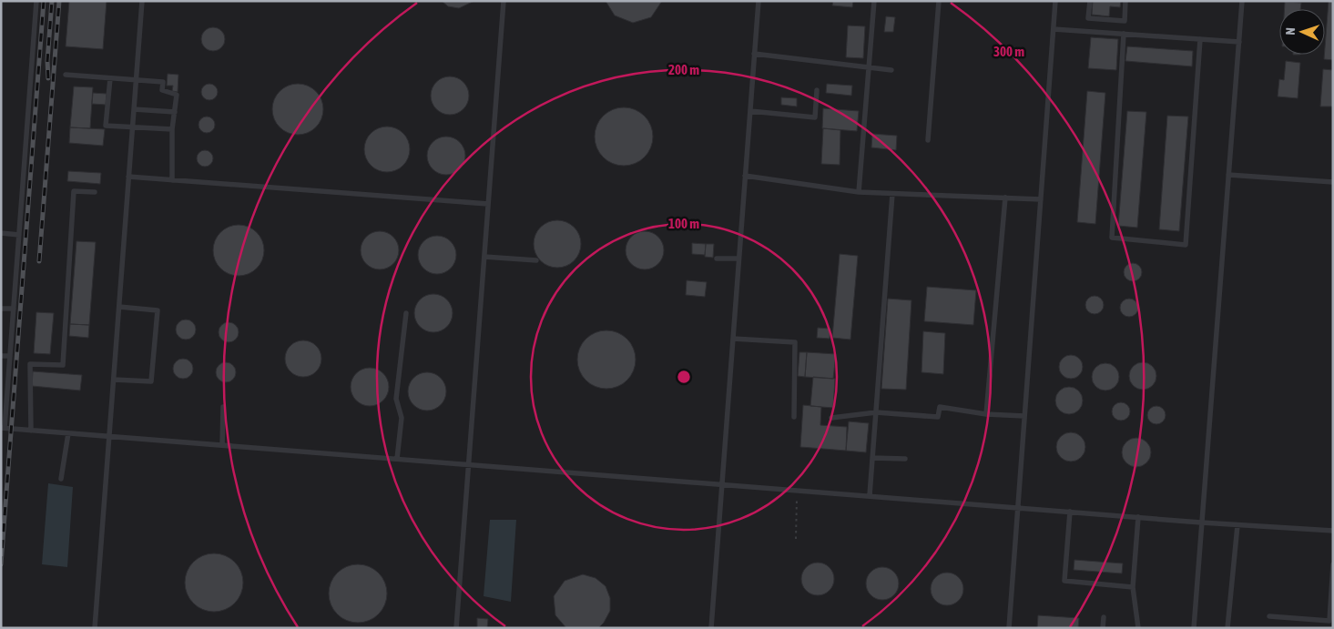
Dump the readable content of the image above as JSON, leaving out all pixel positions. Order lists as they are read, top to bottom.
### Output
{
  "north": "left",
  "rings": ["300 m", "200 m", "100 m"]
}
